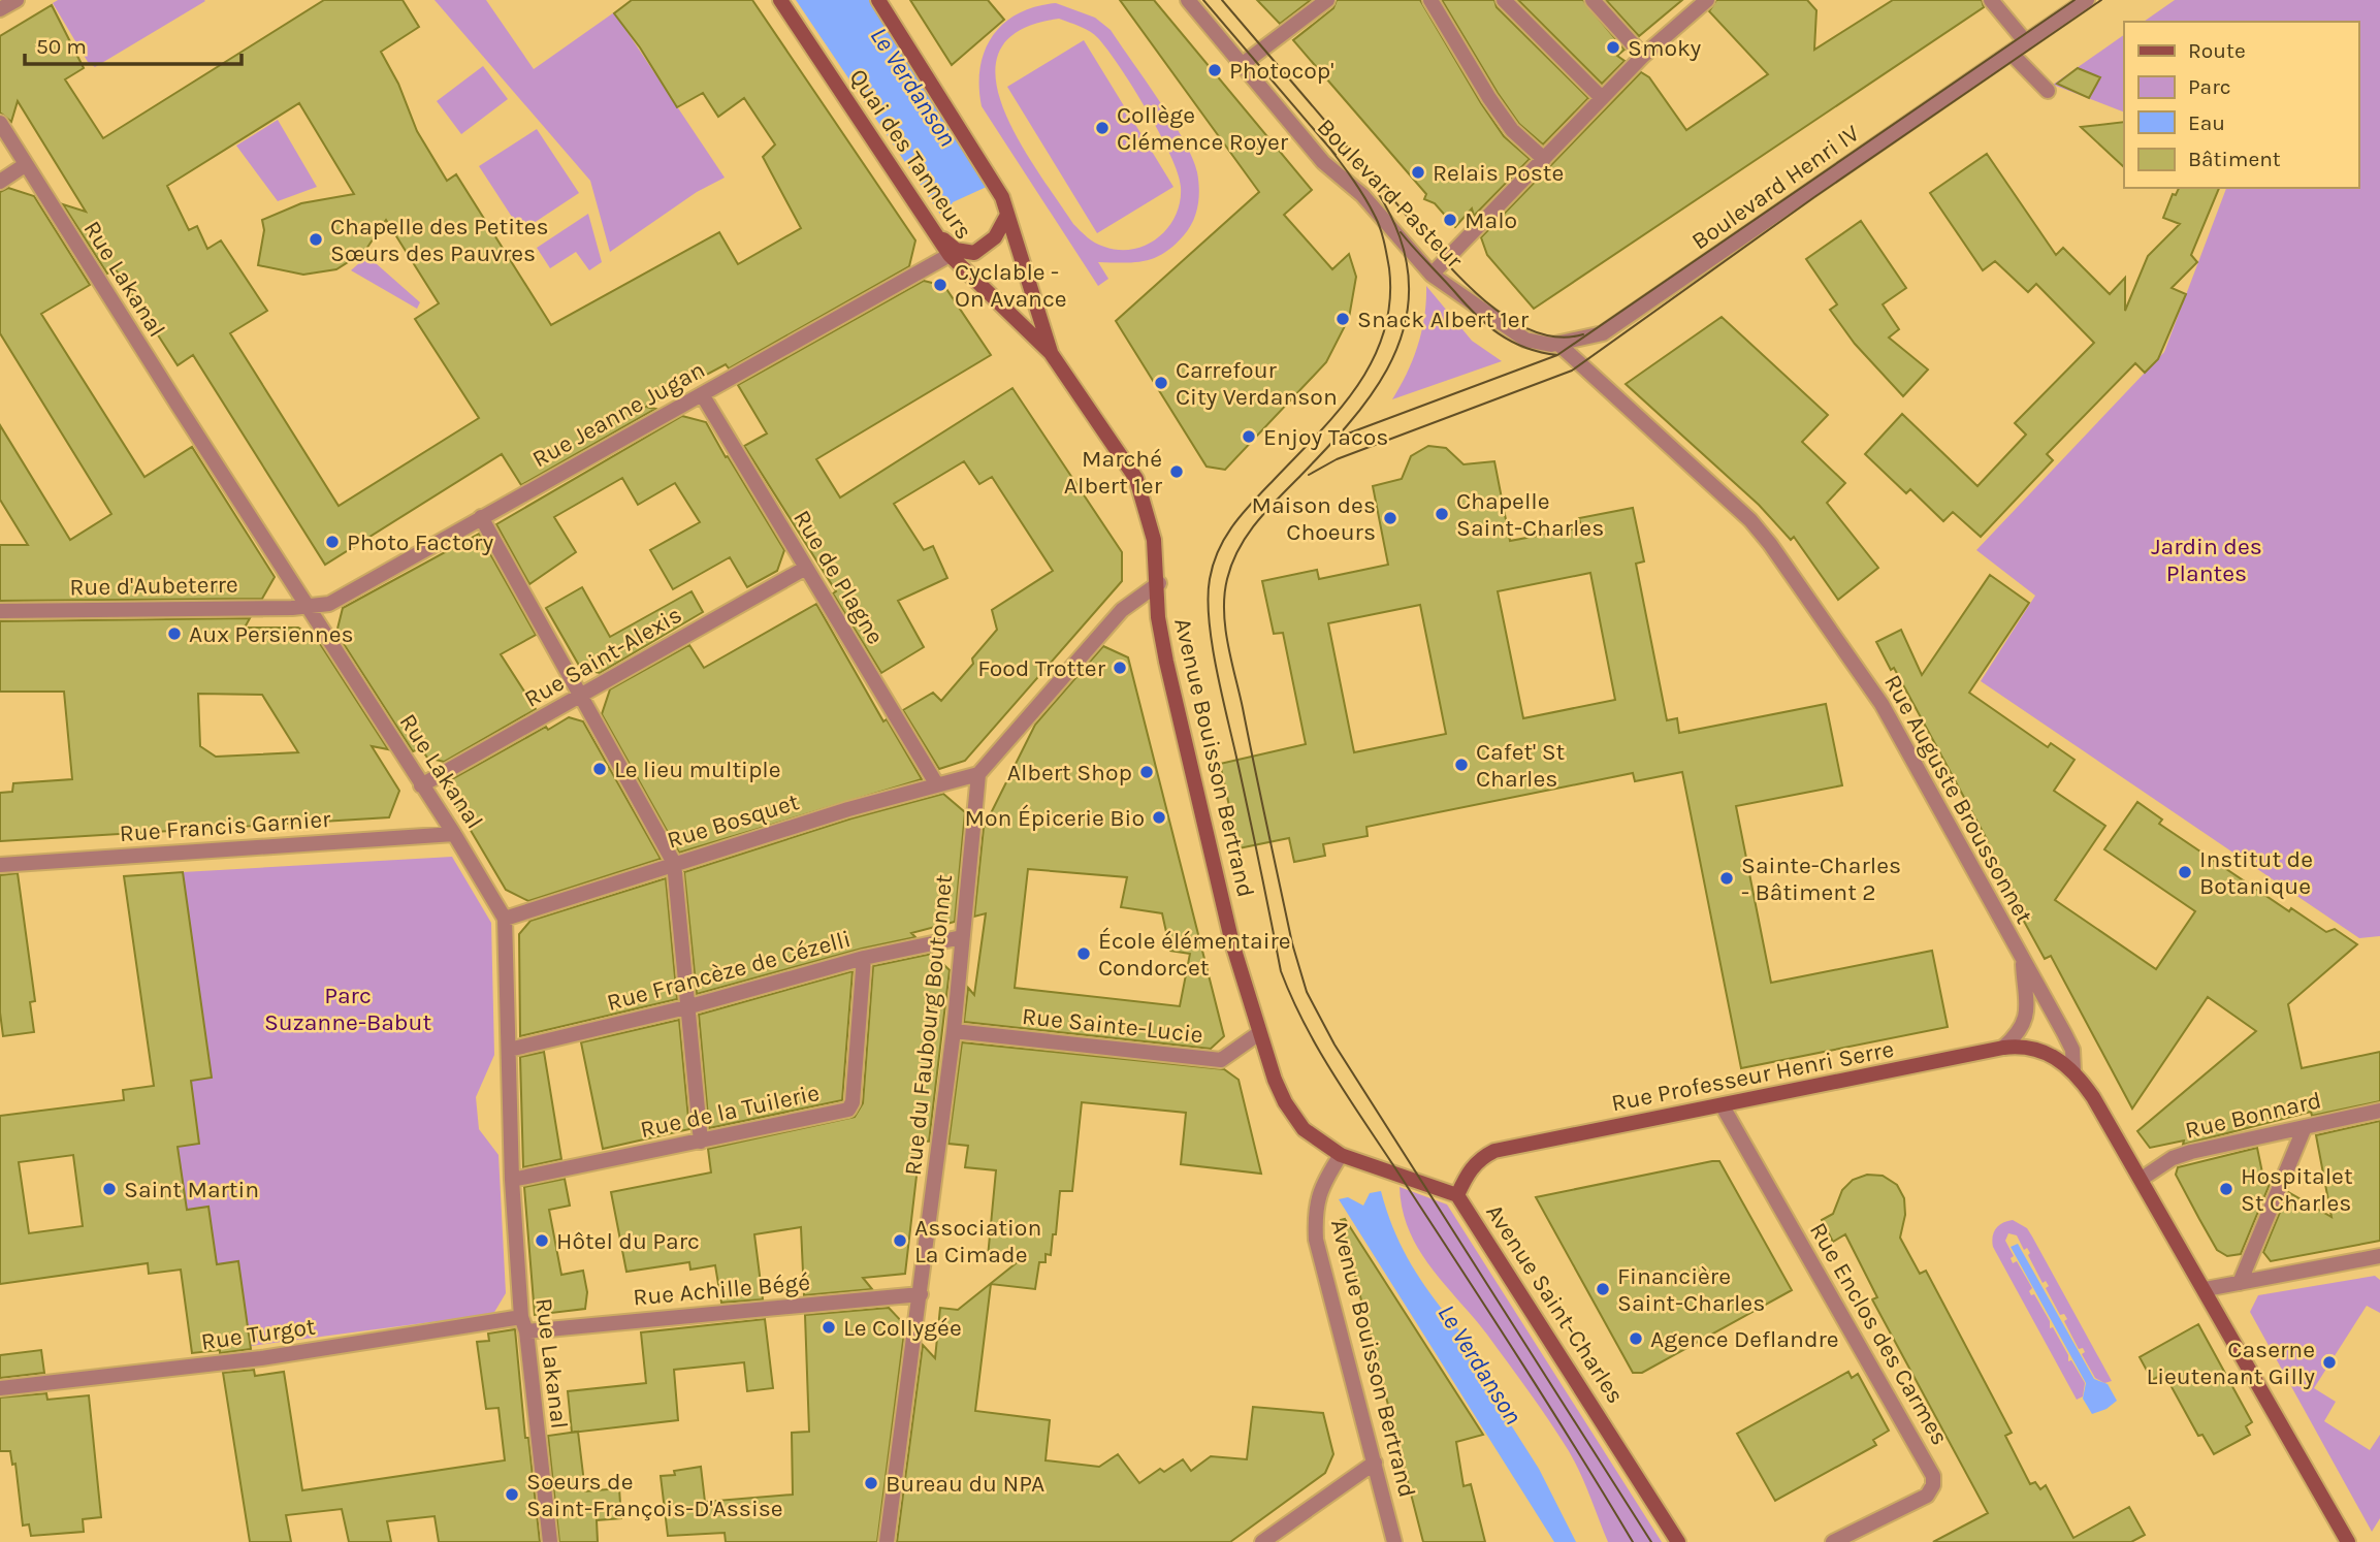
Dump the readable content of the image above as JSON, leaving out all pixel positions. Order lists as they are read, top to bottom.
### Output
{
  "streets": {
    "main road": [
      "Quai des Tanneurs",
      "Avenue Bouisson Bertrand",
      "Rue Auguste Broussonnet",
      "Rue Professeur Henri Serre",
      "Avenue Saint-Charles"
    ],
    "street": [
      "Boulevard Henri IV",
      "Boulevard Pasteur",
      "Rue Lakanal",
      "Rue Jeanne Jugan",
      "Rue de Plagne",
      "Rue d'Aubeterre",
      "Rue Saint-Alexis",
      "Rue Bosquet",
      "Rue Francis Garnier",
      "Rue Francèze de Cézelli",
      "Rue du Faubourg Boutonnet",
      "Rue Sainte-Lucie",
      "Rue de la Tuilerie",
      "Rue Bonnard",
      "Rue Achille Bégé",
      "Rue Turgot",
      "Rue Enclos des Carmes"
    ]
  },
  "crossings": [
    ["Quai des Tanneurs", "Rue Jeanne Jugan"],
    ["Quai des Tanneurs", "Avenue Bouisson Bertrand"],
    ["Boulevard Henri IV", "Boulevard Pasteur"],
    ["Boulevard Henri IV", "Rue Auguste Broussonnet"],
    ["Boulevard Pasteur", "Rue Auguste Broussonnet"],
    ["Rue Lakanal", "Rue Jeanne Jugan"],
    ["Rue Lakanal", "Rue d'Aubeterre"],
    ["Rue Lakanal", "Rue Saint-Alexis"],
    ["Rue Lakanal", "Rue Bosquet"],
    ["Rue Lakanal", "Rue Francis Garnier"],
    ["Rue Lakanal", "Rue Francèze de Cézelli"],
    ["Rue Lakanal", "Rue de la Tuilerie"],
    ["Rue Lakanal", "Rue Achille Bégé"],
    ["Rue Lakanal", "Rue Turgot"],
    ["Rue Jeanne Jugan", "Rue de Plagne"],
    ["Rue Jeanne Jugan", "Rue d'Aubeterre"],
    ["Rue de Plagne", "Rue Saint-Alexis"],
    ["Rue de Plagne", "Rue Bosquet"],
    ["Avenue Bouisson Bertrand", "Rue Sainte-Lucie"],
    ["Avenue Bouisson Bertrand", "Avenue Saint-Charles"],
    ["Rue Auguste Broussonnet", "Rue Professeur Henri Serre"],
    ["Rue Auguste Broussonnet", "Rue Bonnard"],
    ["Rue Bosquet", "Rue du Faubourg Boutonnet"],
    ["Rue Francèze de Cézelli", "Rue du Faubourg Boutonnet"],
    ["Rue Francèze de Cézelli", "Rue de la Tuilerie"],
    ["Rue du Faubourg Boutonnet", "Rue Sainte-Lucie"],
    ["Rue du Faubourg Boutonnet", "Rue Achille Bégé"],
    ["Rue Professeur Henri Serre", "Avenue Saint-Charles"],
    ["Rue Professeur Henri Serre", "Rue Enclos des Carmes"],
    ["Rue Achille Bégé", "Rue Turgot"]
  ],
  "water": ["Le Verdanson"],
  "parks": ["Jardin des Plantes", "Parc Suzanne-Babut"],
  "places": [
    "Smoky",
    "Photocop'",
    "Collège Clémence Royer",
    "Relais Poste",
    "Malo",
    "Chapelle des Petites Sœurs des Pauvres",
    "Cyclable - On Avance",
    "Snack Albert 1er",
    "Carrefour City Verdanson",
    "Enjoy Tacos",
    "Marché Albert 1er",
    "Chapelle Saint-Charles",
    "Maison des Choeurs",
    "Photo Factory",
    "Aux Persiennes",
    "Food Trotter",
    "Cafet' St Charles",
    "Le lieu multiple",
    "Albert Shop",
    "Mon Épicerie Bio",
    "Institut de Botanique",
    "Sainte-Charles - Bâtiment 2",
    "École élémentaire Condorcet",
    "Saint Martin",
    "Hospitalet St Charles",
    "Hôtel du Parc",
    "Association La Cimade",
    "Financière Saint-Charles",
    "Le Collygée",
    "Agence Deflandre",
    "Caserne Lieutenant Gilly",
    "Bureau du NPA",
    "Soeurs de Saint-François-D'Assise"
  ],
  "legend": [
    "Route",
    "Parc",
    "Eau",
    "Bâtiment"
  ],
  "scale_bar": "50 m"
}
